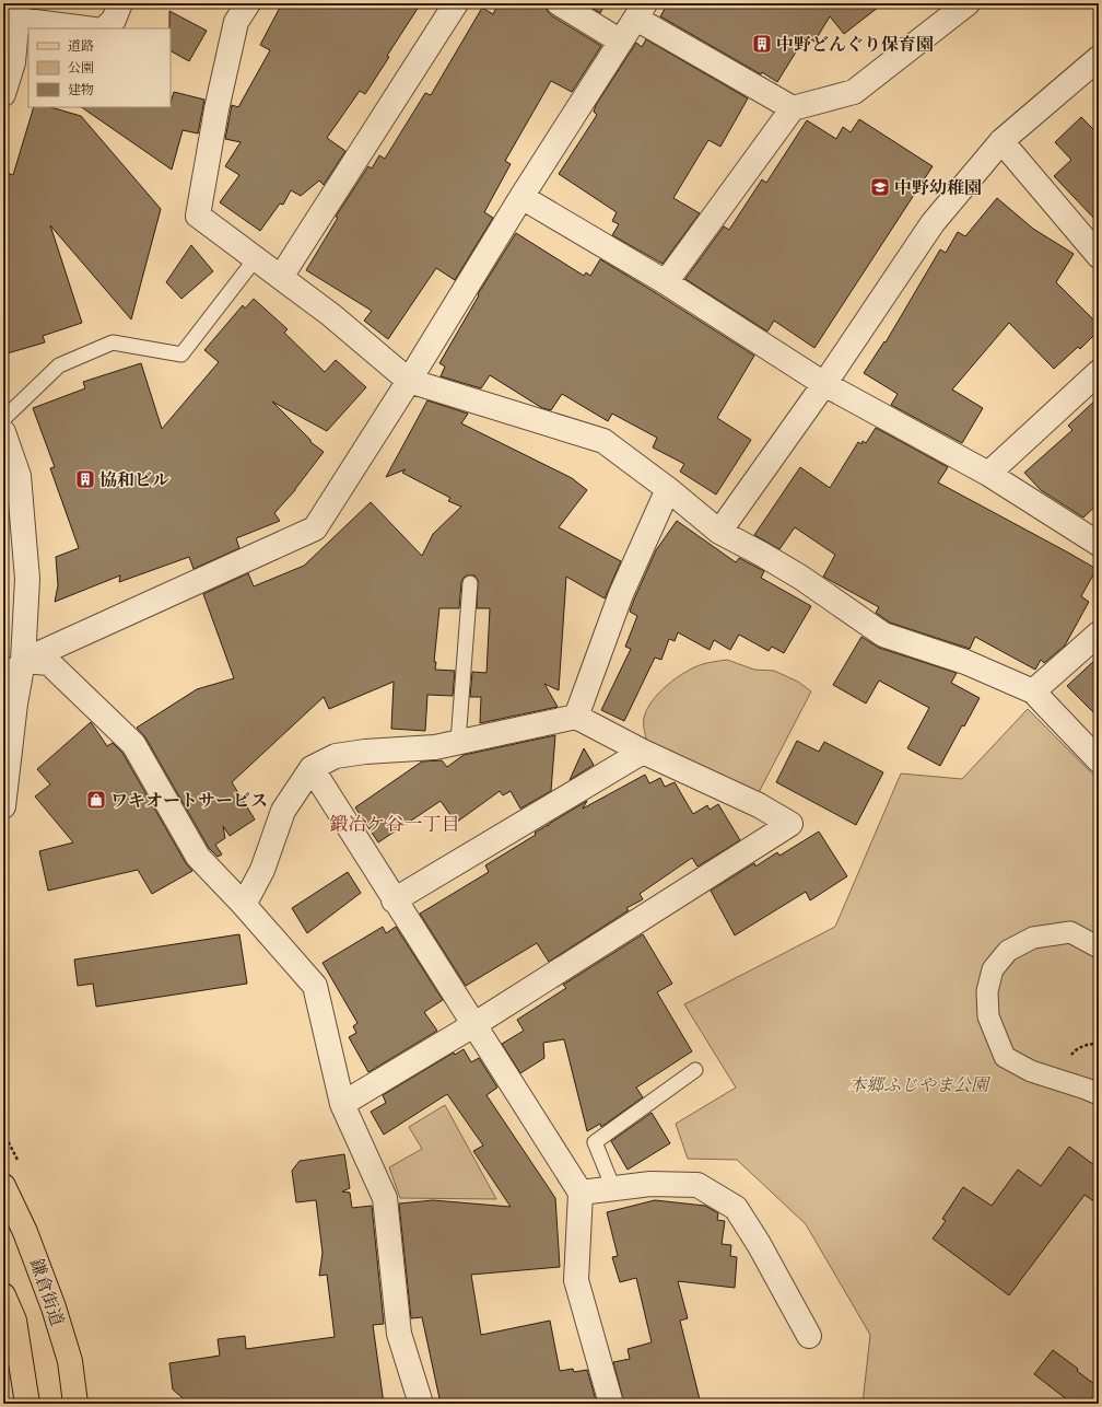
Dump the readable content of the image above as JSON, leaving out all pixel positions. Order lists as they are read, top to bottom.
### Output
{
  "streets": {
    "main road": ["鎌倉街道"]
  },
  "districts": ["鍛冶ケ谷一丁目"],
  "parks": ["本郷ふじやま公園"],
  "places": {
    "building": ["中野どんぐり保育園", "協和ビル"],
    "school or university": ["中野幼稚園"],
    "shop": ["ワキオートサービス"]
  },
  "legend": ["道路", "公園", "建物"]
}
